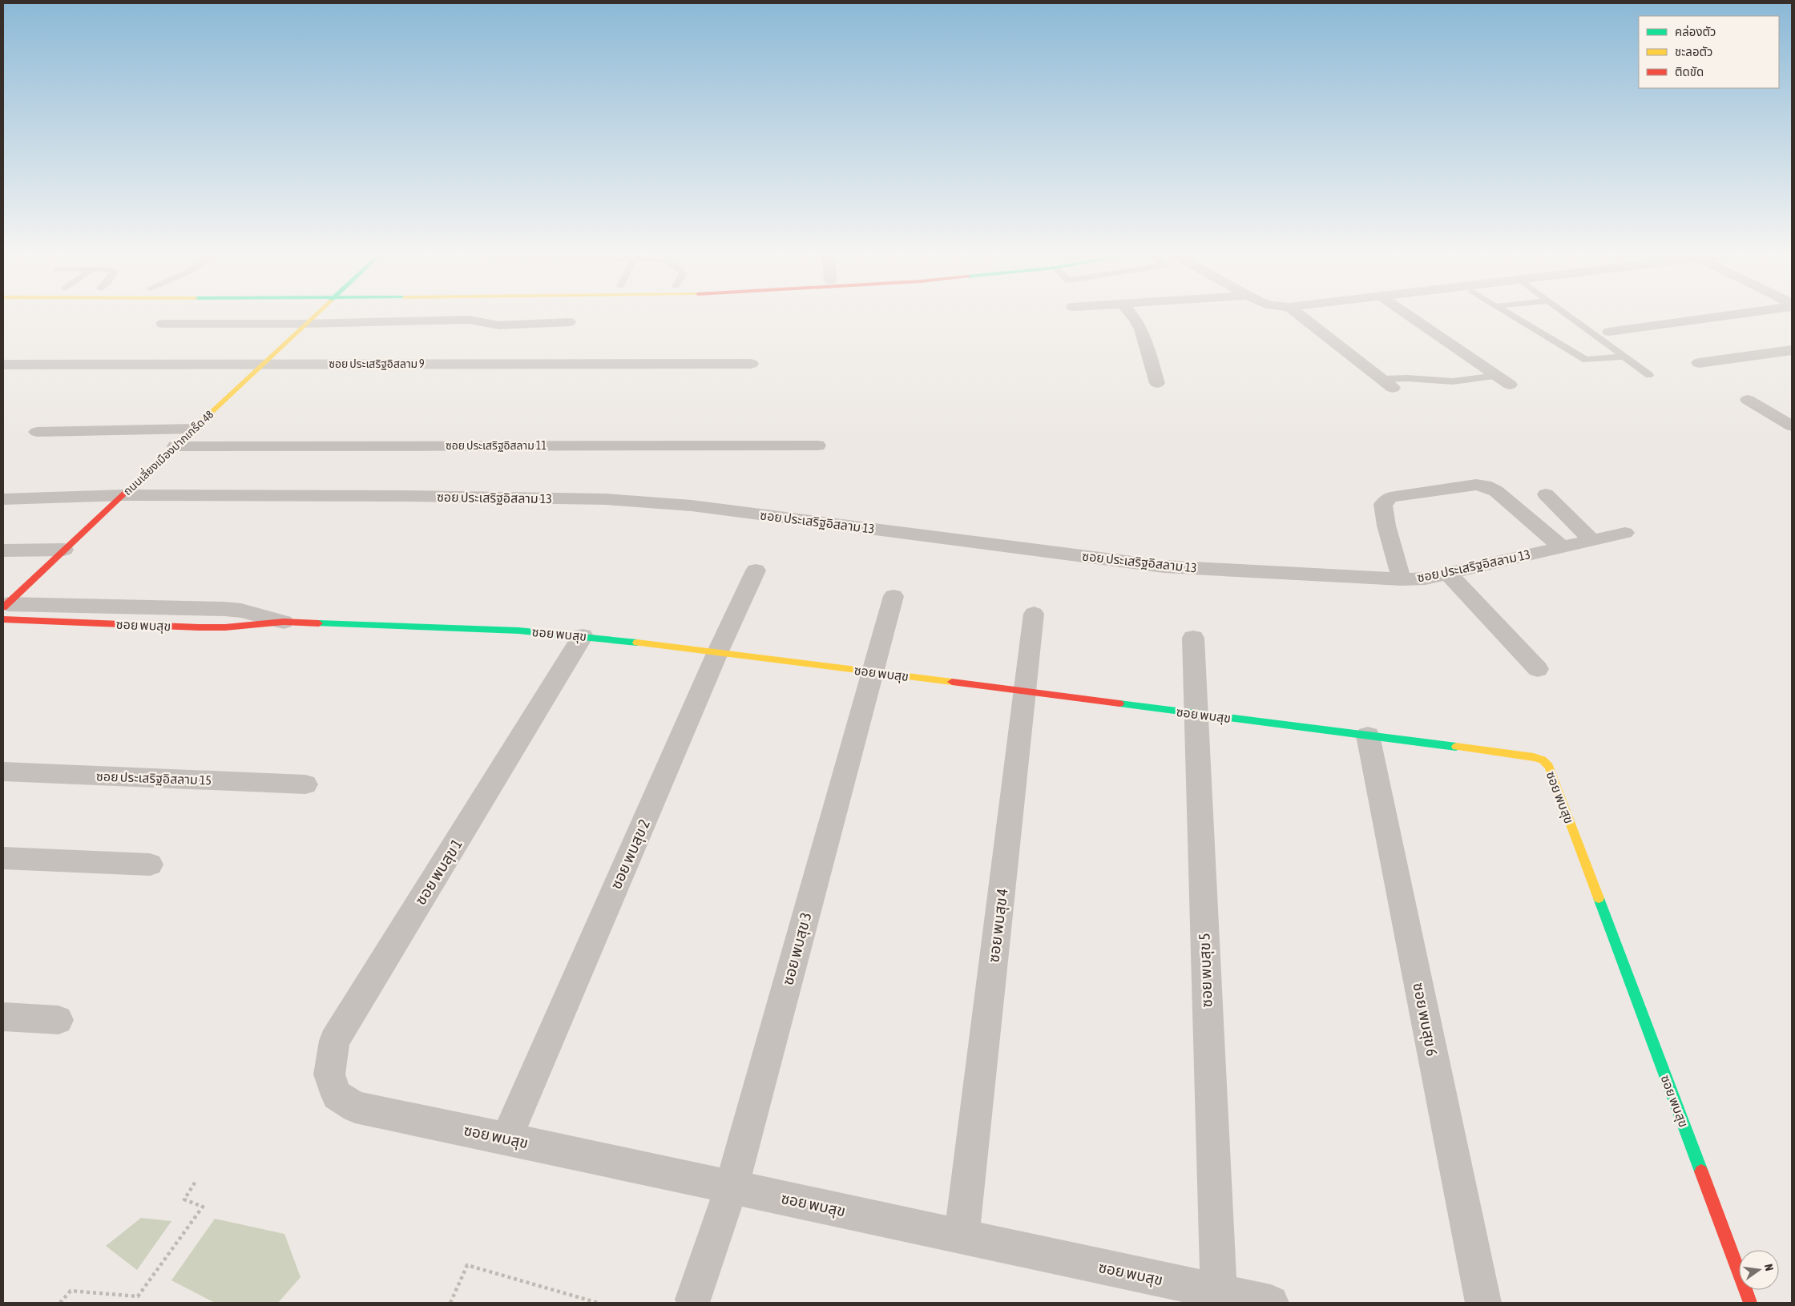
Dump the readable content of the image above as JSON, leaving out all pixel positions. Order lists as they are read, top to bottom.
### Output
{
  "streets": {
    "main road": ["ถนนเลี่ยงเมืองปากเกร็ด 48", "ซอย พบสุข"],
    "street": [
      "ซอย ประเสริฐอิสลาม 9",
      "ซอย ประเสริฐอิสลาม 11",
      "ซอย ประเสริฐอิสลาม 13",
      "ซอย ประเสริฐอิสลาม 15",
      "ซอย พบสุข 2",
      "ซอย พบสุข 1",
      "ซอย พบสุข 4",
      "ซอย พบสุข 3",
      "ซอย พบสุข 5",
      "ซอย พบสุข 6"
    ]
  },
  "crossings": [
    ["ซอย ประเสริฐอิสลาม 9", "ถนนเลี่ยงเมืองปากเกร็ด 48"],
    ["ซอย ประเสริฐอิสลาม 11", "ถนนเลี่ยงเมืองปากเกร็ด 48"],
    ["ถนนเลี่ยงเมืองปากเกร็ด 48", "ซอย ประเสริฐอิสลาม 13"],
    ["ถนนเลี่ยงเมืองปากเกร็ด 48", "ซอย พบสุข"],
    ["ซอย พบสุข", "ซอย พบสุข 2"],
    ["ซอย พบสุข", "ซอย พบสุข 1"],
    ["ซอย พบสุข", "ซอย พบสุข 4"],
    ["ซอย พบสุข", "ซอย พบสุข 3"],
    ["ซอย พบสุข", "ซอย พบสุข 5"],
    ["ซอย พบสุข", "ซอย พบสุข 6"]
  ],
  "legend": ["คล่องตัว", "ชะลอตัว", "ติดขัด"],
  "north": "right"
}
